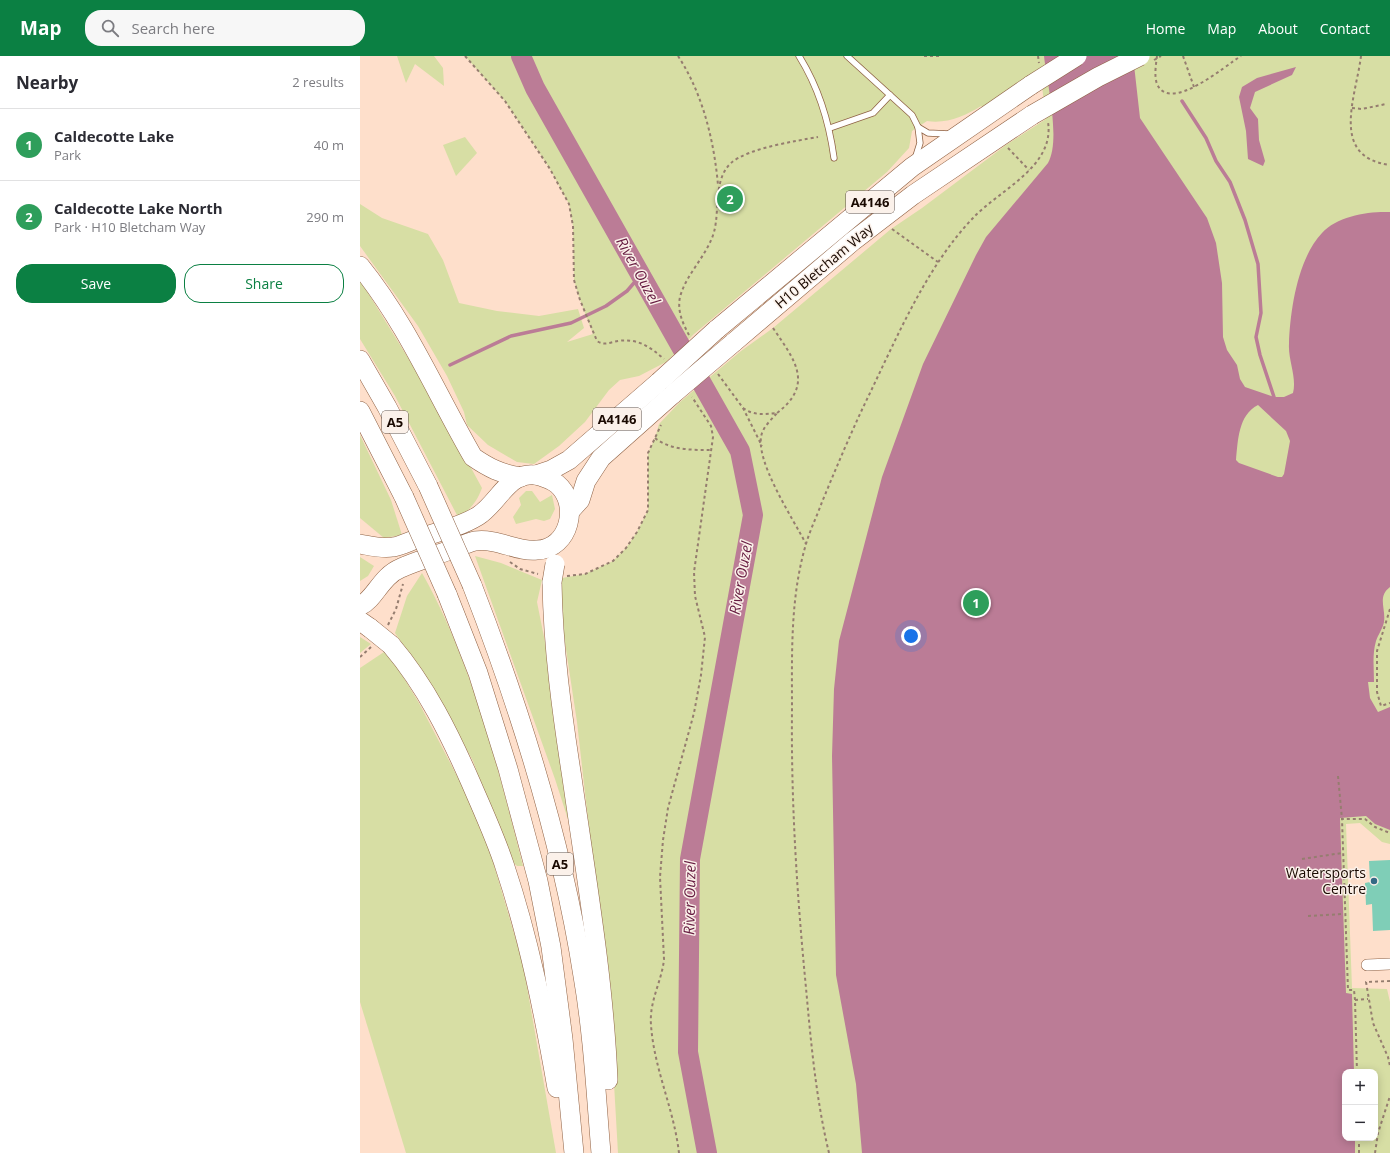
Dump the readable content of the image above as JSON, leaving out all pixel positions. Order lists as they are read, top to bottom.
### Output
{
  "streets": {
    "highway": ["A4146", "H10 Bletcham Way", "A5"]
  },
  "water": ["River Ouzel"],
  "places": ["Watersports Centre"],
  "page": {
    "header": "Map",
    "search": "Search here",
    "nav": [
      "Home",
      "Map",
      "About",
      "Contact"
    ],
    "heading": ["Nearby", "2 results"],
    "list": [
      {
        "mark": "1",
        "name": "Caldecotte Lake",
        "note": "Park",
        "value": "40 m"
      },
      {
        "mark": "2",
        "name": "Caldecotte Lake North",
        "note": "Park · H10 Bletcham Way",
        "value": "290 m"
      }
    ],
    "pins": ["2", "1"],
    "buttons": ["Save", "Share"],
    "map_buttons": ["+", "−"]
  }
}
